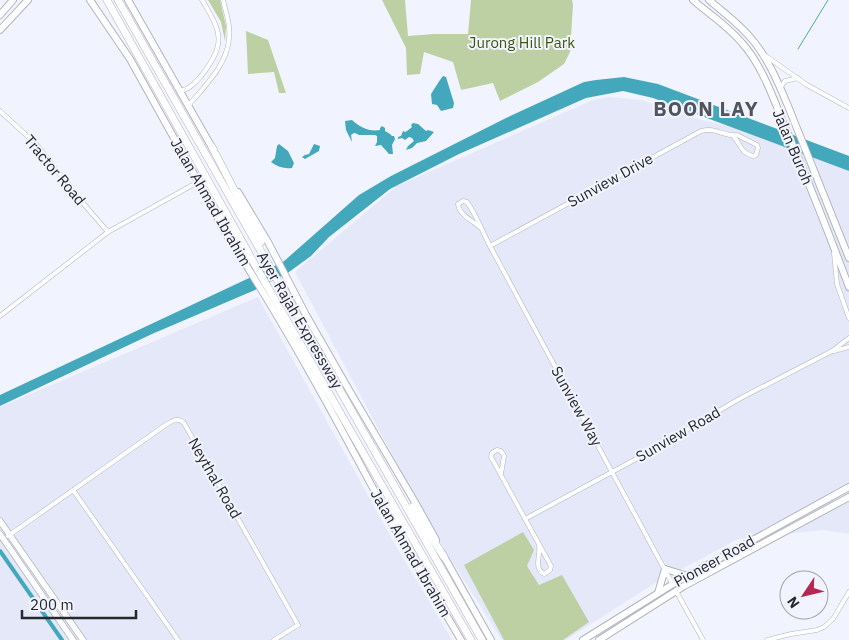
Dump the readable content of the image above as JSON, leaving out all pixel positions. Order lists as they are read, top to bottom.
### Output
{
  "streets": {
    "highway": ["Ayer Rajah Expressway"],
    "main road": ["Jalan Buroh", "Jalan Ahmad Ibrahim", "Pioneer Road"],
    "street": [
      "Tractor Road",
      "Sunview Drive",
      "Sunview Way",
      "Sunview Road",
      "Neythal Road"
    ]
  },
  "crossings": [
    ["Sunview Drive", "Sunview Way"],
    ["Sunview Way", "Sunview Road"],
    ["Sunview Way", "Pioneer Road"]
  ],
  "districts": ["BOON LAY"],
  "parks": ["Jurong Hill Park"],
  "scale_bar": "200 m",
  "north": "bottom left"
}
